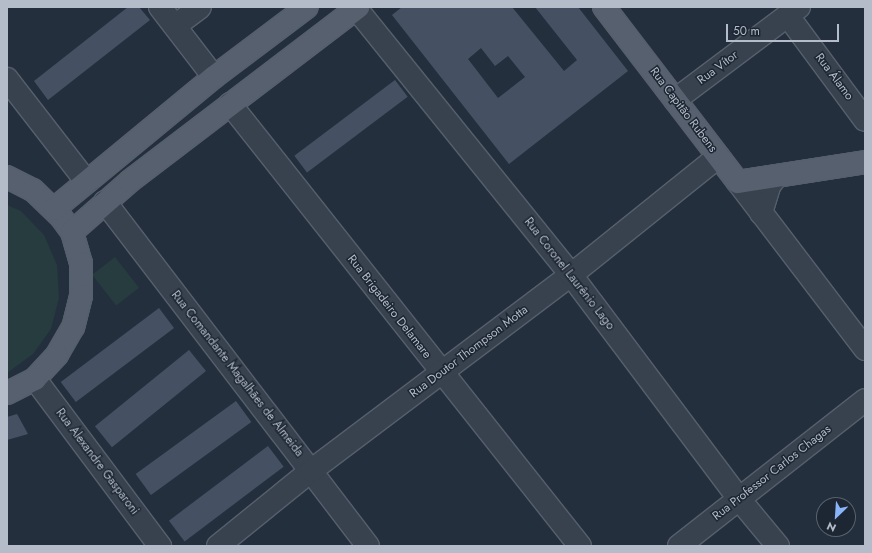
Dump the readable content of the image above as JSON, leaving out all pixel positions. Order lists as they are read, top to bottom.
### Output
{
  "streets": {
    "main road": ["Rua Capitão Rubens"],
    "street": [
      "Rua Vítor",
      "Rua Álamo",
      "Rua Coronel Laurênio Lago",
      "Rua Brigadeiro Delamare",
      "Rua Doutor Thompson Motta",
      "Rua Comandante Magalhães de Almeida",
      "Rua Alexandre Gasparoni",
      "Rua Professor Carlos Chagas"
    ]
  },
  "crossings": [
    ["Rua Vítor", "Rua Álamo"],
    ["Rua Vítor", "Rua Capitão Rubens"],
    ["Rua Capitão Rubens", "Rua Doutor Thompson Motta"],
    ["Rua Coronel Laurênio Lago", "Rua Doutor Thompson Motta"],
    ["Rua Coronel Laurênio Lago", "Rua Professor Carlos Chagas"],
    ["Rua Brigadeiro Delamare", "Rua Doutor Thompson Motta"],
    ["Rua Doutor Thompson Motta", "Rua Comandante Magalhães de Almeida"]
  ],
  "scale_bar": "50 m",
  "north": "bottom left"
}
